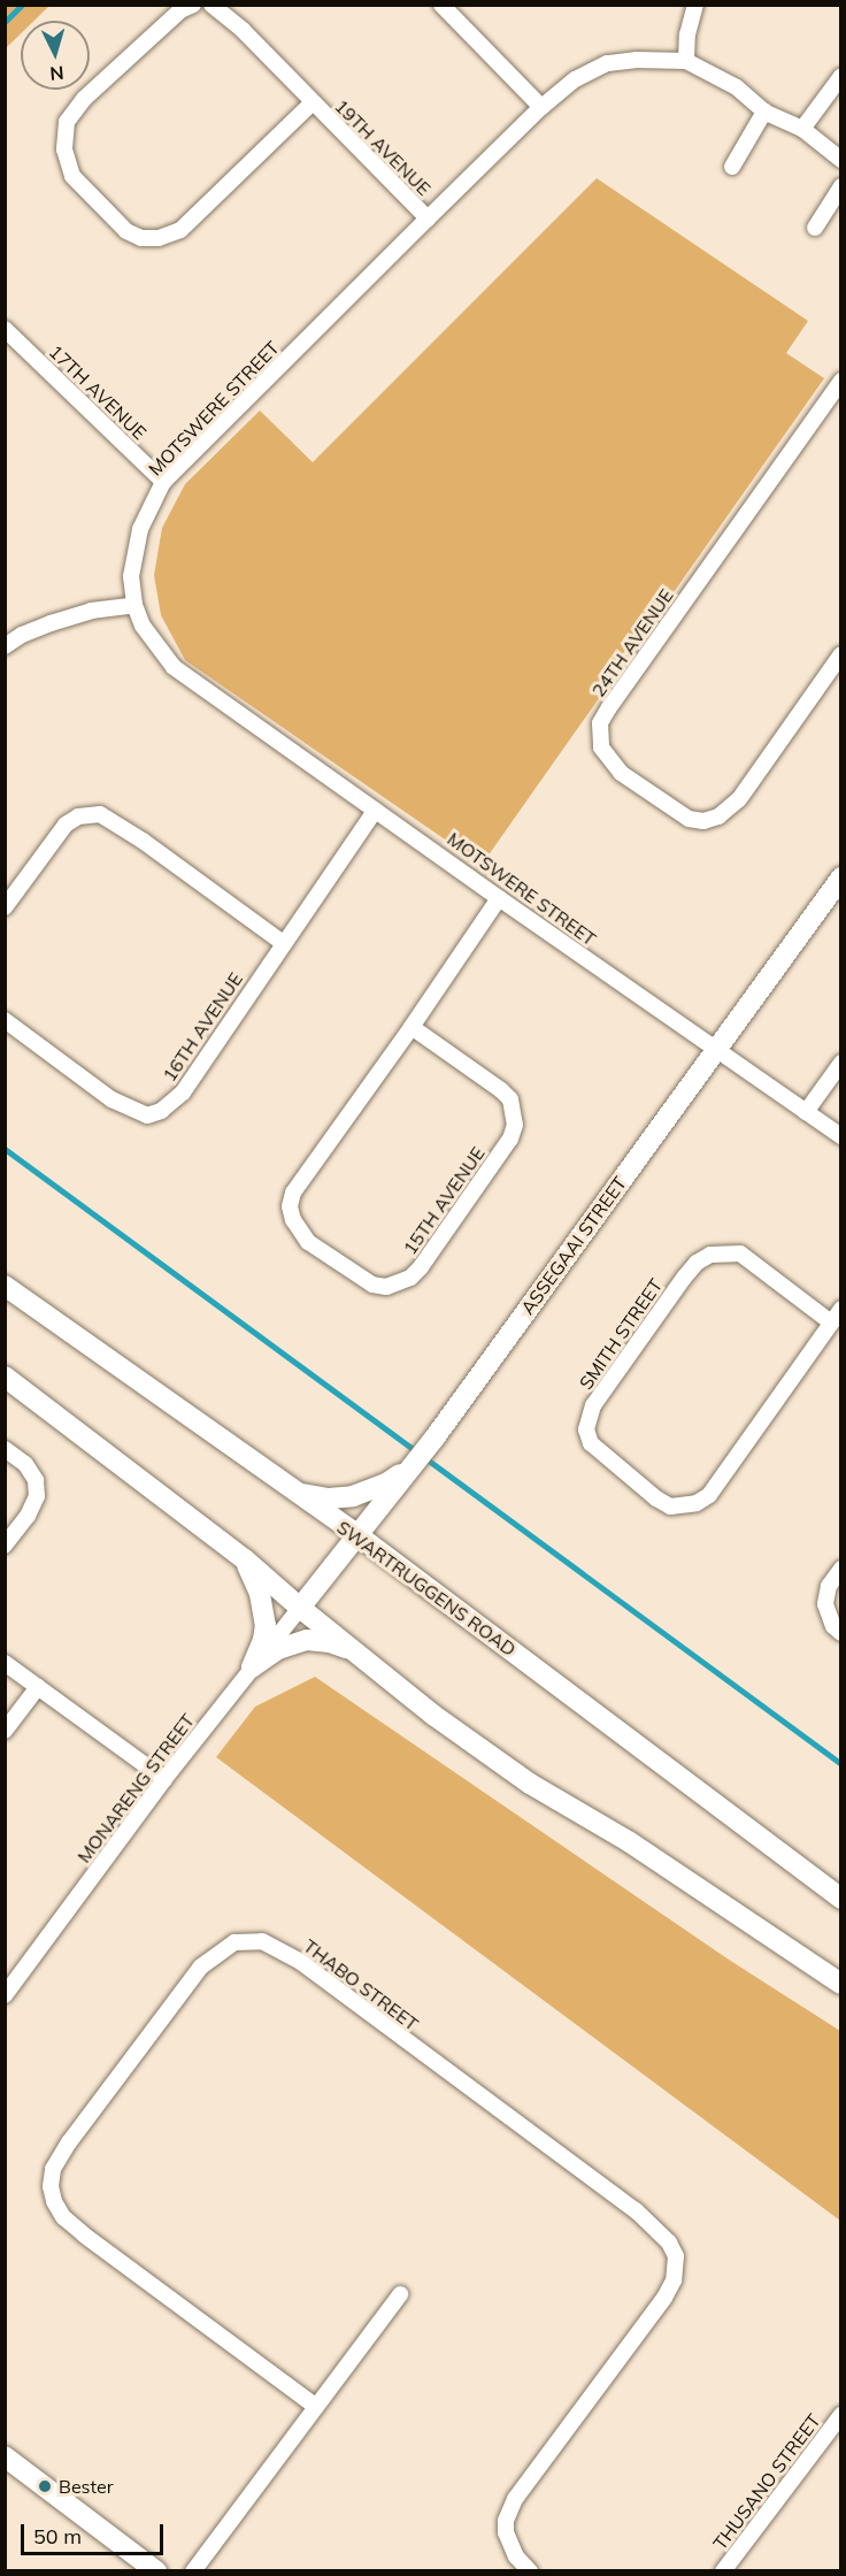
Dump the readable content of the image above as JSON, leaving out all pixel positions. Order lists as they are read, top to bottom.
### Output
{
  "streets": {
    "main road": ["ASSEGAAI STREET", "SWARTRUGGENS ROAD"],
    "street": [
      "19TH AVENUE",
      "17TH AVENUE",
      "MOTSWERE STREET",
      "24TH AVENUE",
      "16TH AVENUE",
      "15TH AVENUE",
      "SMITH STREET",
      "MONARENG STREET",
      "THABO STREET",
      "THUSANO STREET"
    ]
  },
  "crossings": [
    ["19TH AVENUE", "MOTSWERE STREET"],
    ["17TH AVENUE", "MOTSWERE STREET"],
    ["MOTSWERE STREET", "16TH AVENUE"],
    ["MOTSWERE STREET", "15TH AVENUE"],
    ["MOTSWERE STREET", "ASSEGAAI STREET"],
    ["ASSEGAAI STREET", "SWARTRUGGENS ROAD"],
    ["ASSEGAAI STREET", "MONARENG STREET"]
  ],
  "places": ["Bester"],
  "scale_bar": "50 m",
  "north": "bottom"
}
